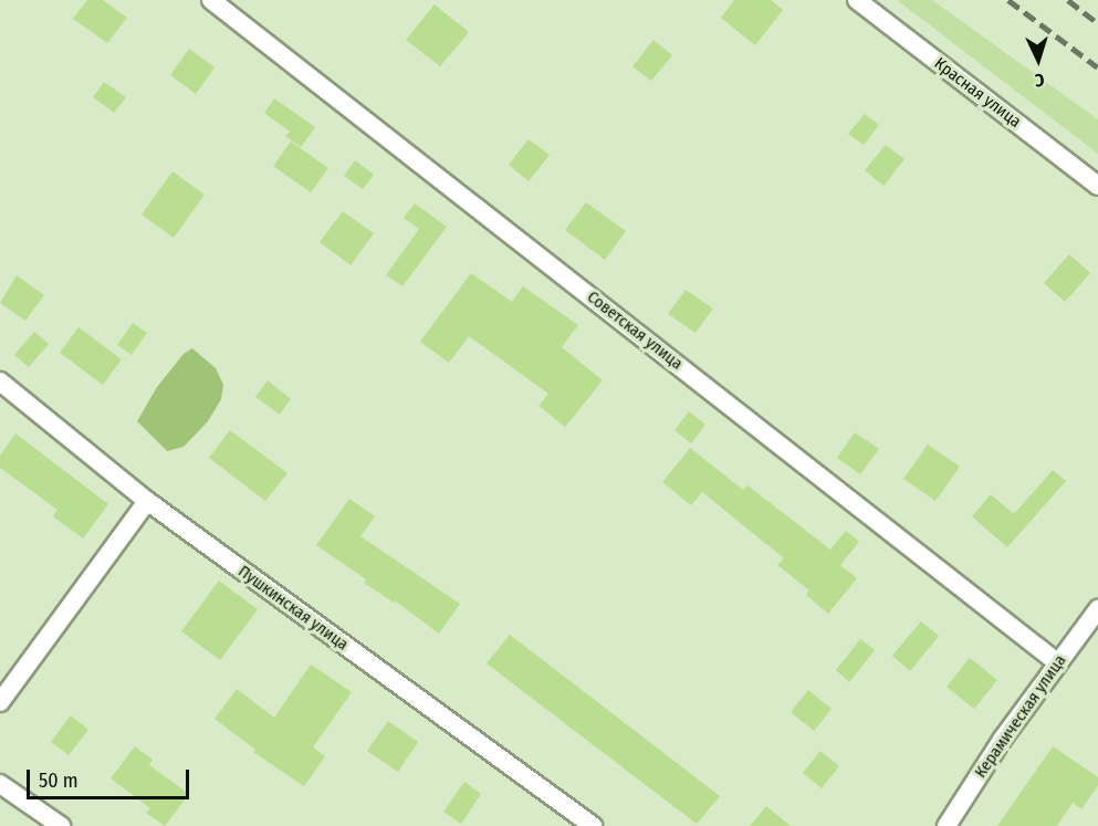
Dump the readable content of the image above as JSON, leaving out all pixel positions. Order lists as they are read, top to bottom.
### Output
{
  "streets": {
    "street": [
      "Красная улица",
      "Советская улица",
      "Пушкинская улица",
      "Керамическая улица"
    ]
  },
  "crossings": [
    ["Советская улица", "Керамическая улица"]
  ],
  "scale_bar": "50 m",
  "north": "bottom"
}
